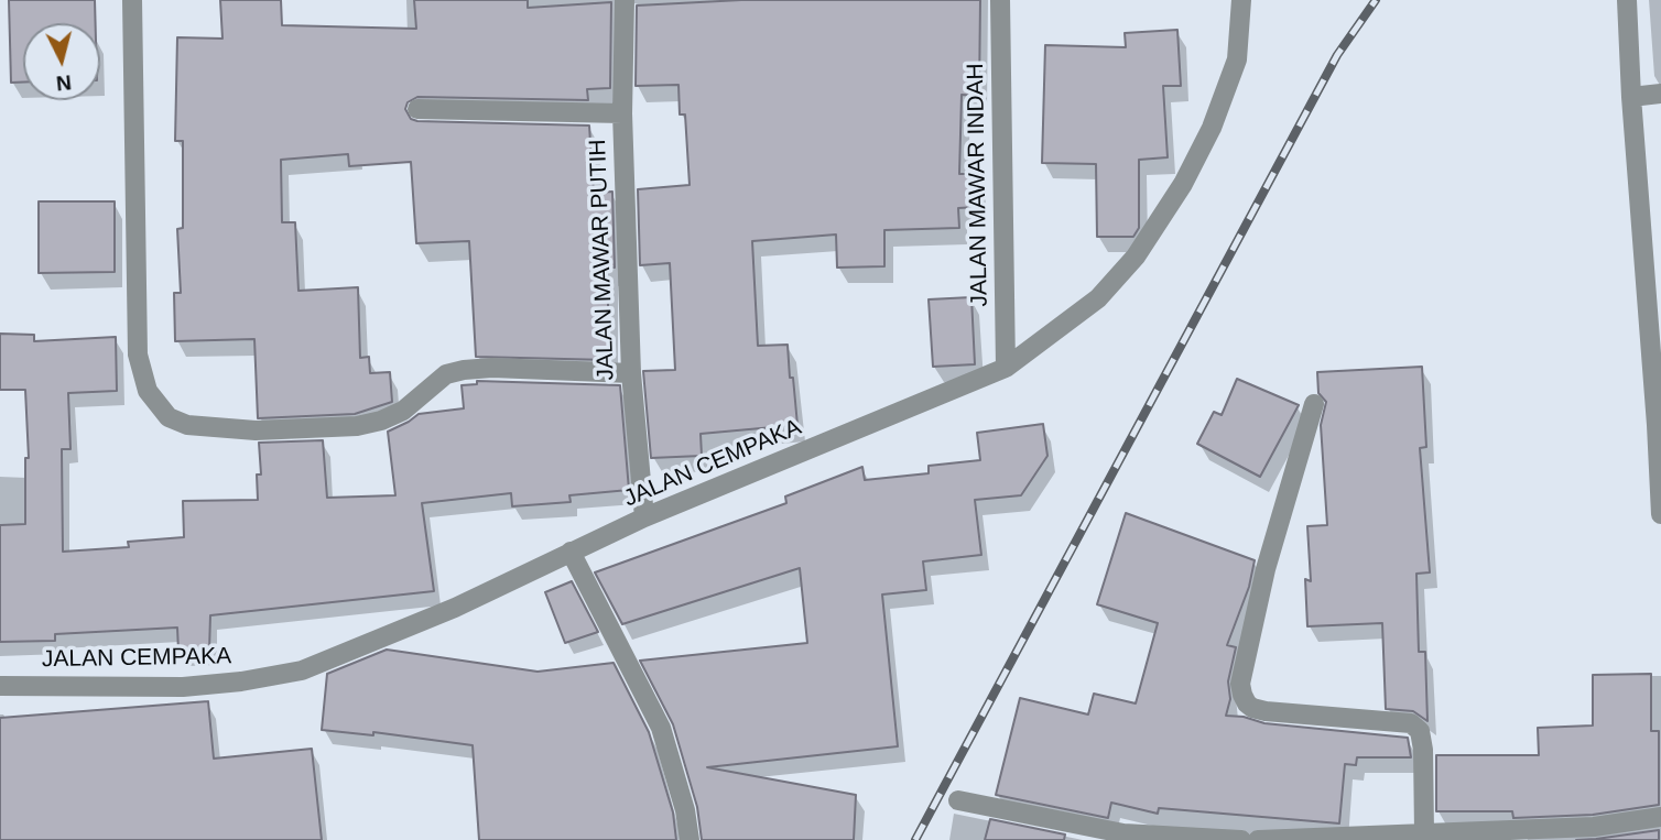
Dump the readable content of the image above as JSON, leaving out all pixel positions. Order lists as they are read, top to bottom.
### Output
{
  "streets": {
    "street": ["JALAN MAWAR INDAH", "JALAN MAWAR PUTIH", "JALAN CEMPAKA"]
  },
  "crossings": [
    ["JALAN MAWAR INDAH", "JALAN CEMPAKA"],
    ["JALAN MAWAR PUTIH", "JALAN CEMPAKA"]
  ],
  "north": "bottom"
}
